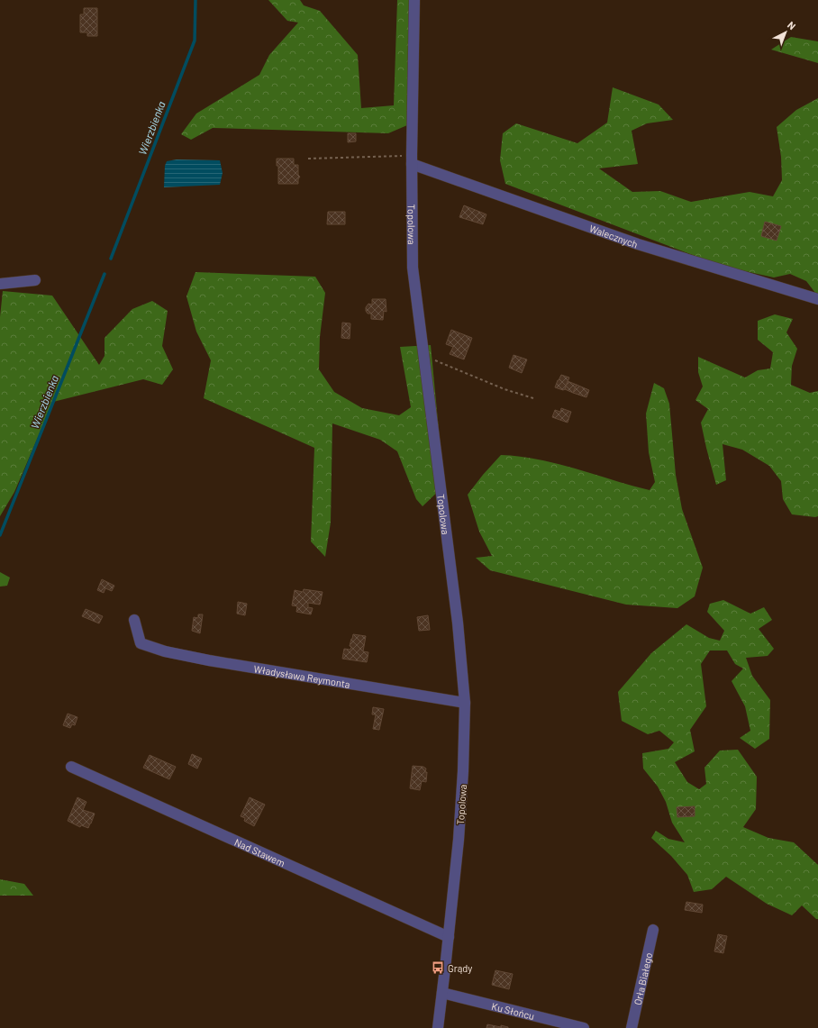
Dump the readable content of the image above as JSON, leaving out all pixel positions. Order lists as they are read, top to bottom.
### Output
{
  "streets": {
    "street": [
      "Topolowa",
      "Walecznych",
      "Władysława Reymonta",
      "Nad Stawem",
      "Orła Białego",
      "Ku Słońcu"
    ]
  },
  "crossings": [
    ["Topolowa", "Walecznych"],
    ["Topolowa", "Władysława Reymonta"],
    ["Topolowa", "Nad Stawem"],
    ["Topolowa", "Ku Słońcu"]
  ],
  "water": ["Wierzbienka"],
  "places": {
    "bus stop": ["Grądy"]
  },
  "north": "top right"
}
